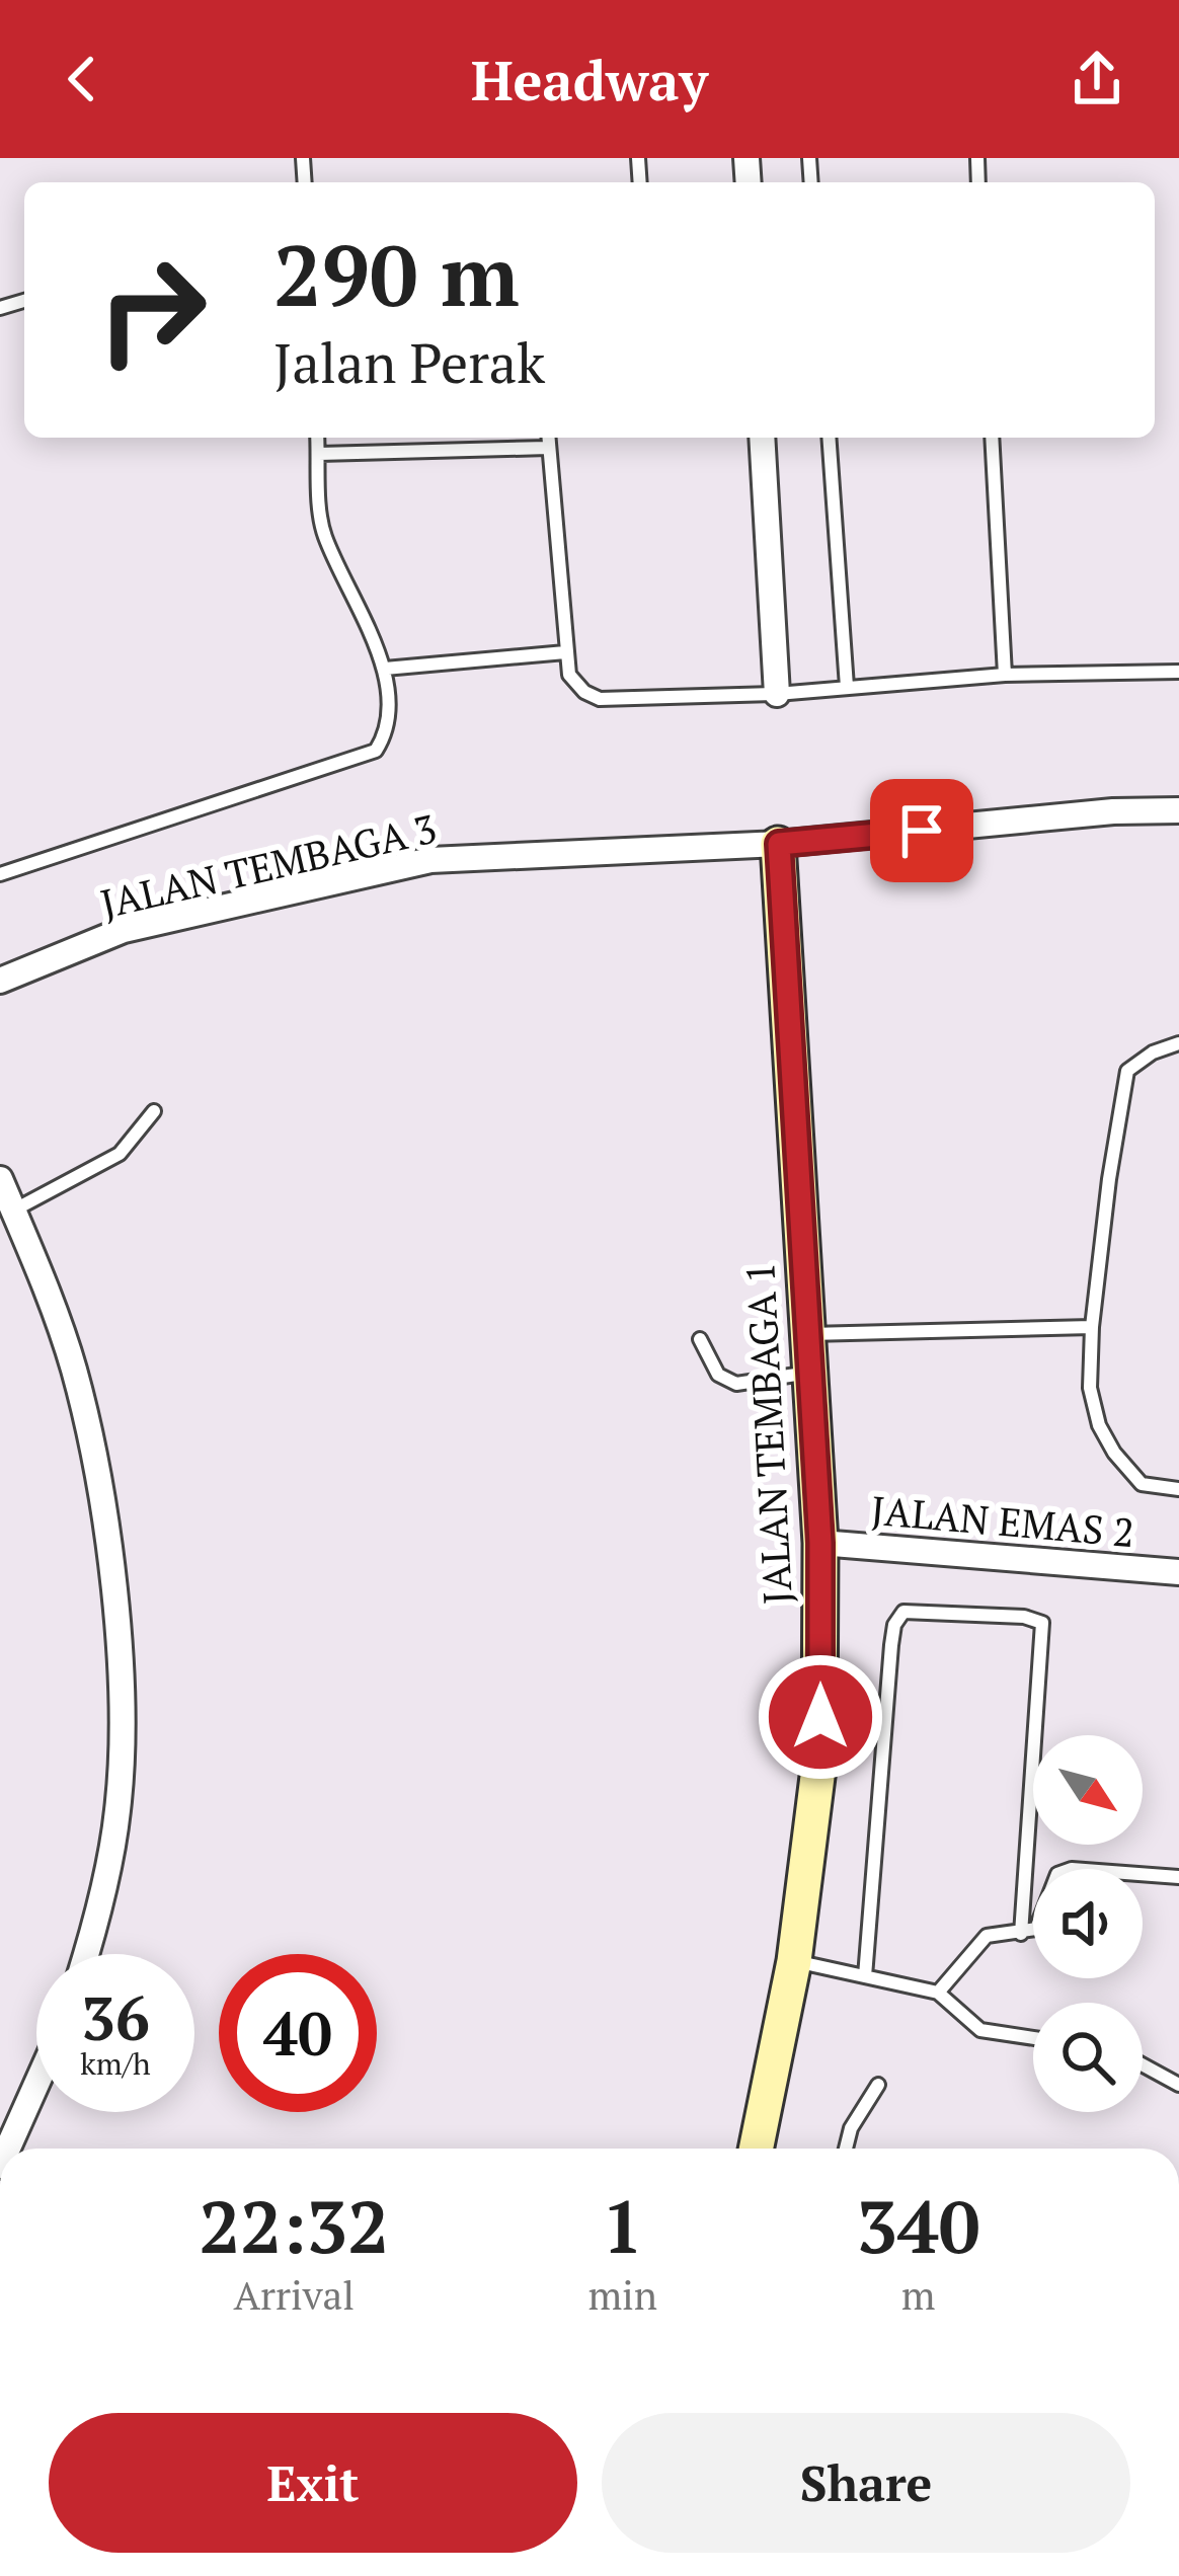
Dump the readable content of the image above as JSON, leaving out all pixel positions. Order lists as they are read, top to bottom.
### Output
{
  "streets": {
    "street": ["JALAN TEMBAGA 3", "JALAN TEMBAGA 1", "JALAN EMAS 2"]
  },
  "crossings": [
    ["JALAN TEMBAGA 3", "JALAN TEMBAGA 1"],
    ["JALAN TEMBAGA 1", "JALAN EMAS 2"]
  ],
  "north": "bottom right",
  "page": {
    "header": "Headway",
    "turn": ["290 m", "Jalan Perak"],
    "speed": "36 km/h",
    "limit": "40",
    "eta": [
      "22:32",
      "Arrival",
      "1",
      "min",
      "340",
      "m"
    ],
    "buttons": ["Exit", "Share"]
  }
}
